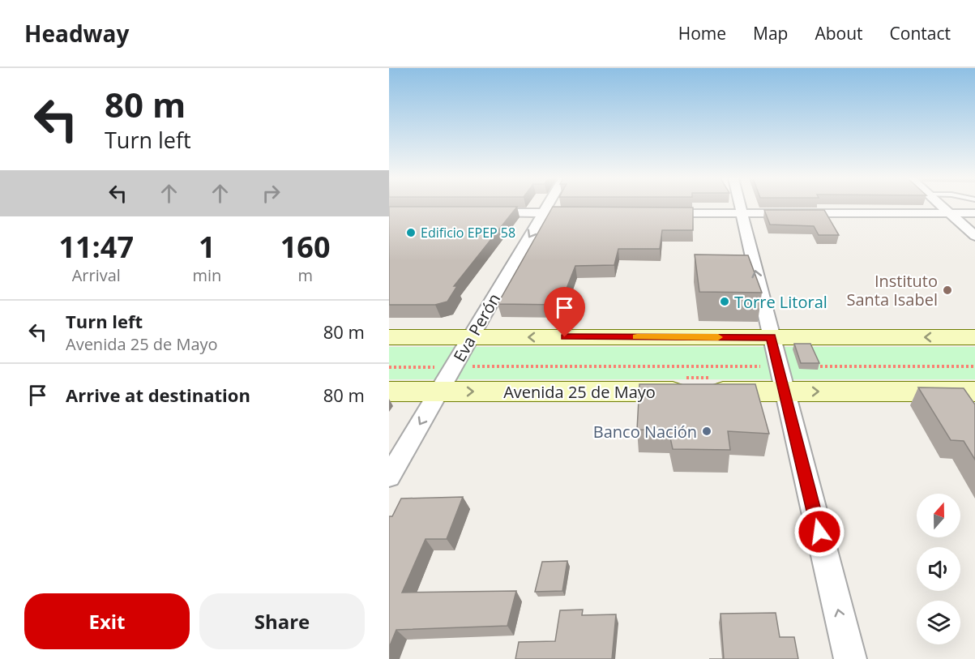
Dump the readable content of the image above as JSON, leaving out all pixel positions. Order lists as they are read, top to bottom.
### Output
{
  "streets": {
    "main road": ["Avenida 25 de Mayo"],
    "street": ["Eva Perón"]
  },
  "crossings": [
    ["Eva Perón", "Avenida 25 de Mayo"]
  ],
  "one_way": ["Eva Perón"],
  "places": [
    "Edificio EPEP 58",
    "Instituto Santa Isabel",
    "Torre Litoral",
    "Banco Nación"
  ],
  "north": "top",
  "page": {
    "header": "Headway",
    "nav": [
      "Home",
      "Map",
      "About",
      "Contact"
    ],
    "turn": ["80 m", "Turn left"],
    "eta": [
      "11:47",
      "Arrival",
      "1",
      "min",
      "160",
      "m"
    ],
    "list": [
      {
        "name": "Turn left",
        "note": "Avenida 25 de Mayo",
        "value": "80 m"
      },
      {
        "name": "Arrive at destination",
        "value": "80 m"
      }
    ],
    "buttons": ["Exit", "Share"]
  }
}
